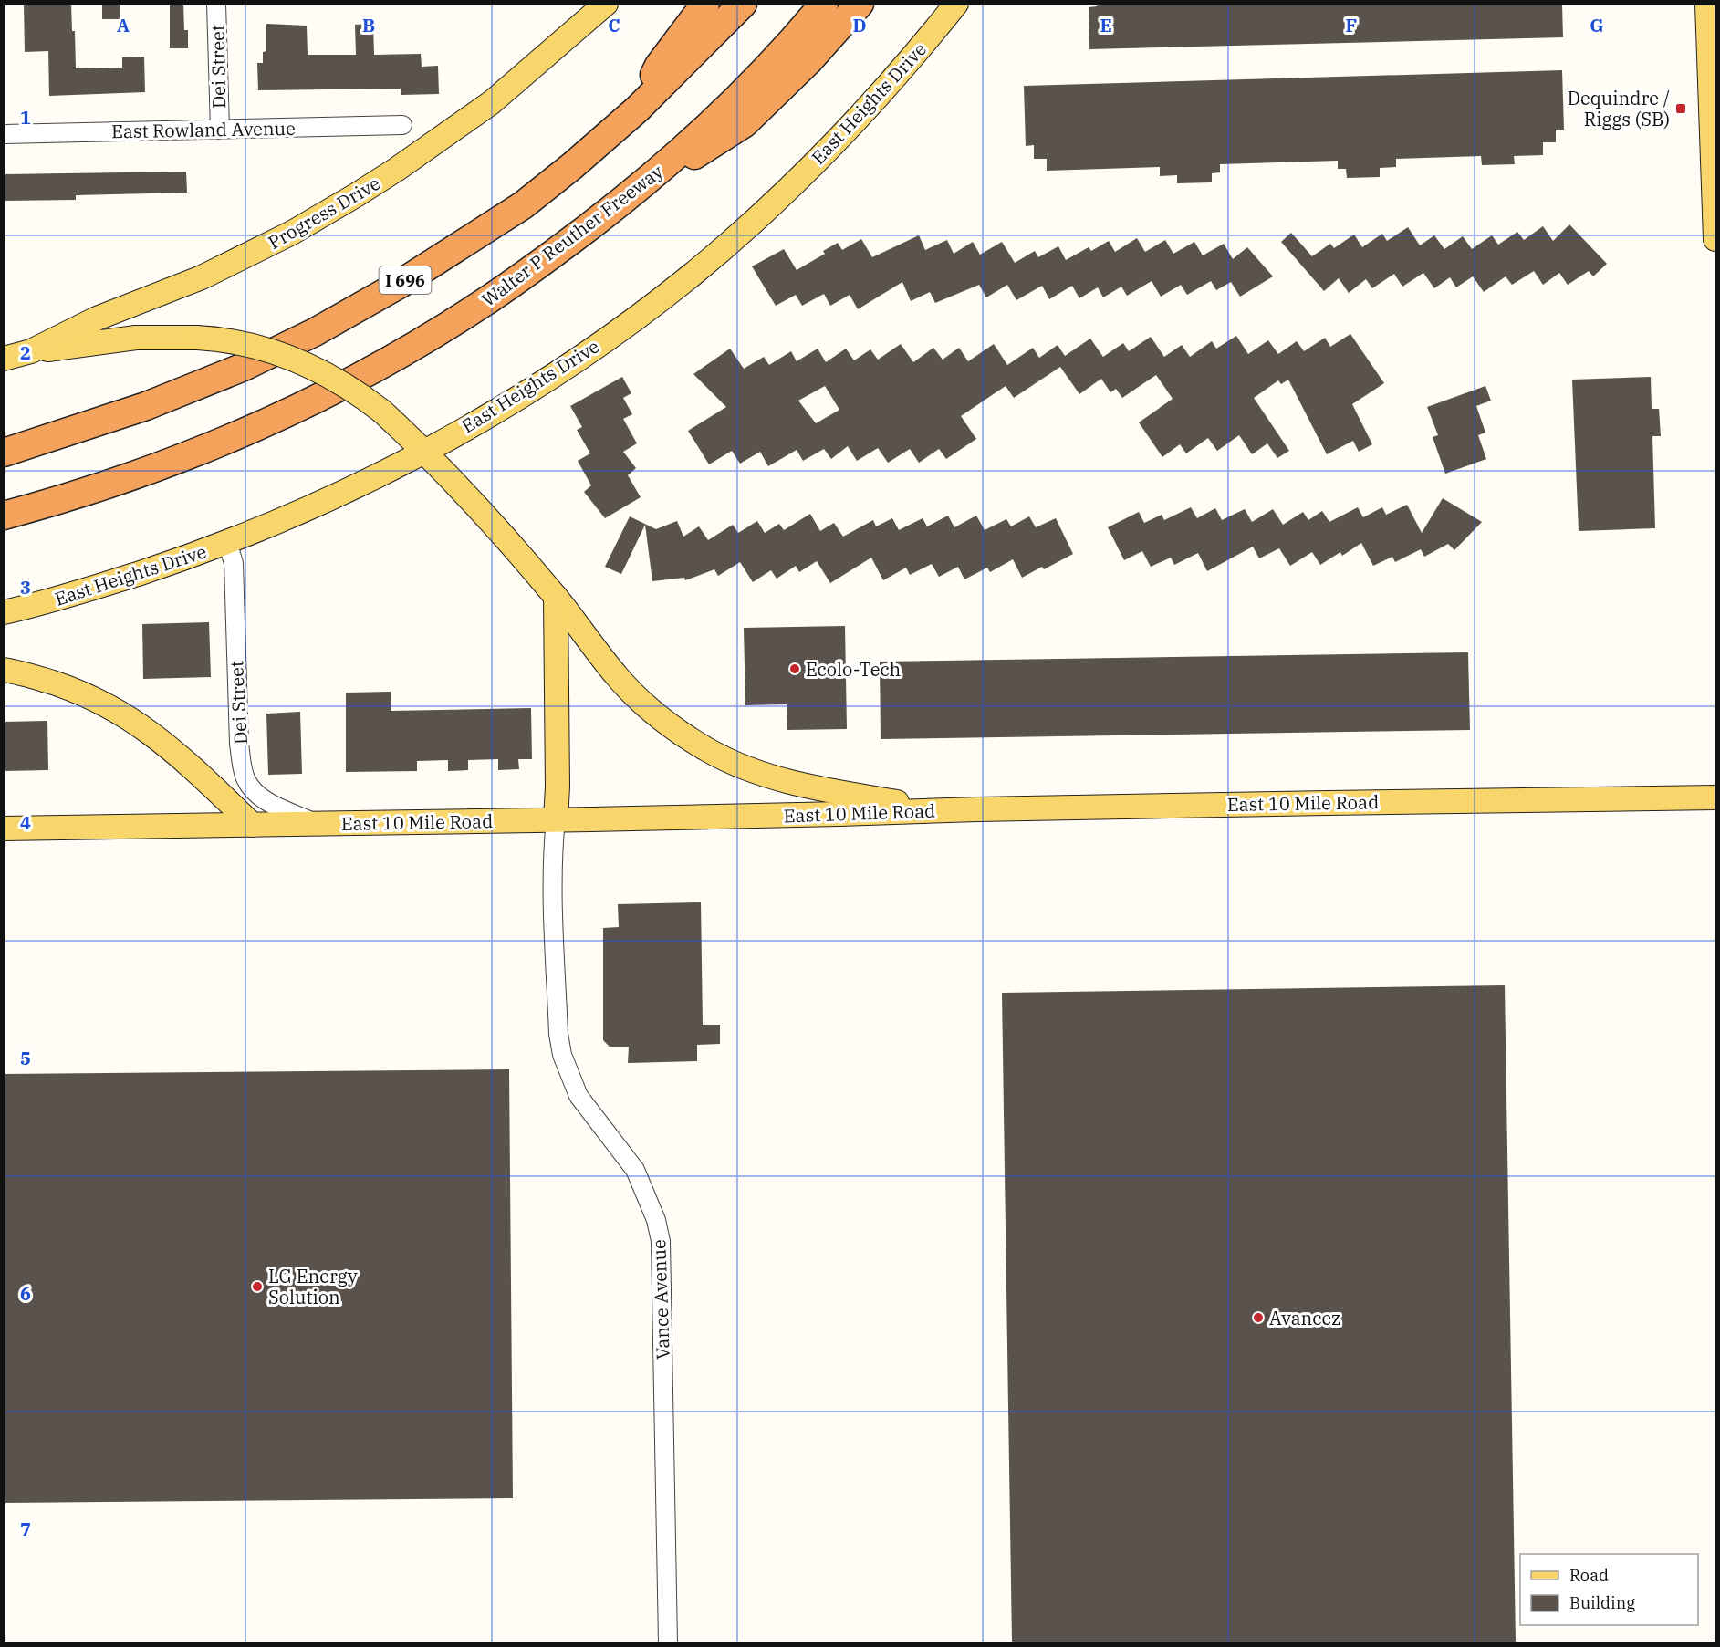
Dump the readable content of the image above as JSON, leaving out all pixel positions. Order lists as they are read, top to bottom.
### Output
{
  "streets": {
    "highway": ["Walter P Reuther Freeway", "I 696"],
    "main road": ["East Heights Drive", "Progress Drive", "East 10 Mile Road"],
    "street": ["Dei Street", "East Rowland Avenue", "Vance Avenue"]
  },
  "crossings": [
    ["Dei Street", "East Heights Drive"],
    ["Dei Street", "East Rowland Avenue"],
    ["Dei Street", "East 10 Mile Road"],
    ["East 10 Mile Road", "Vance Avenue"]
  ],
  "places": {
    "transit": ["Dequindre / Riggs (SB)"],
    "other": ["Ecolo-Tech", "LG Energy Solution", "Avancez"]
  },
  "legend": ["Road", "Building"],
  "grid": {
    "columns": [
      "A",
      "B",
      "C",
      "D",
      "E",
      "F",
      "G"
    ],
    "rows": [
      "1",
      "2",
      "3",
      "4",
      "5",
      "6",
      "7"
    ]
  }
}
